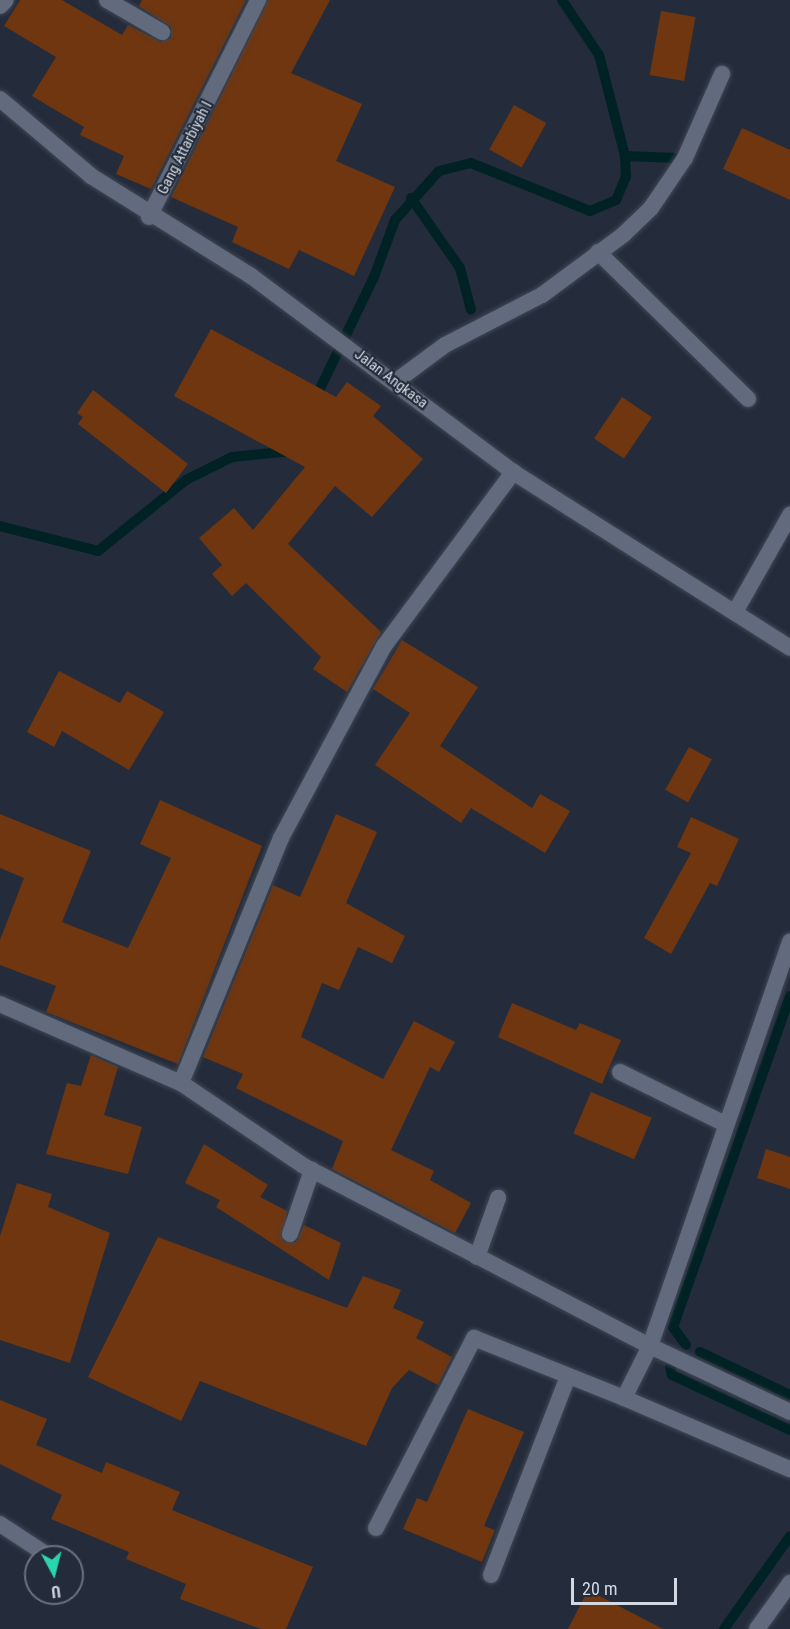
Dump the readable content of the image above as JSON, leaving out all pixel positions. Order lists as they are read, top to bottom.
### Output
{
  "streets": {
    "street": ["Gang Attarbiyah I", "Jalan Angkasa"]
  },
  "crossings": [
    ["Gang Attarbiyah I", "Jalan Angkasa"]
  ],
  "scale_bar": "20 m",
  "north": "bottom"
}
